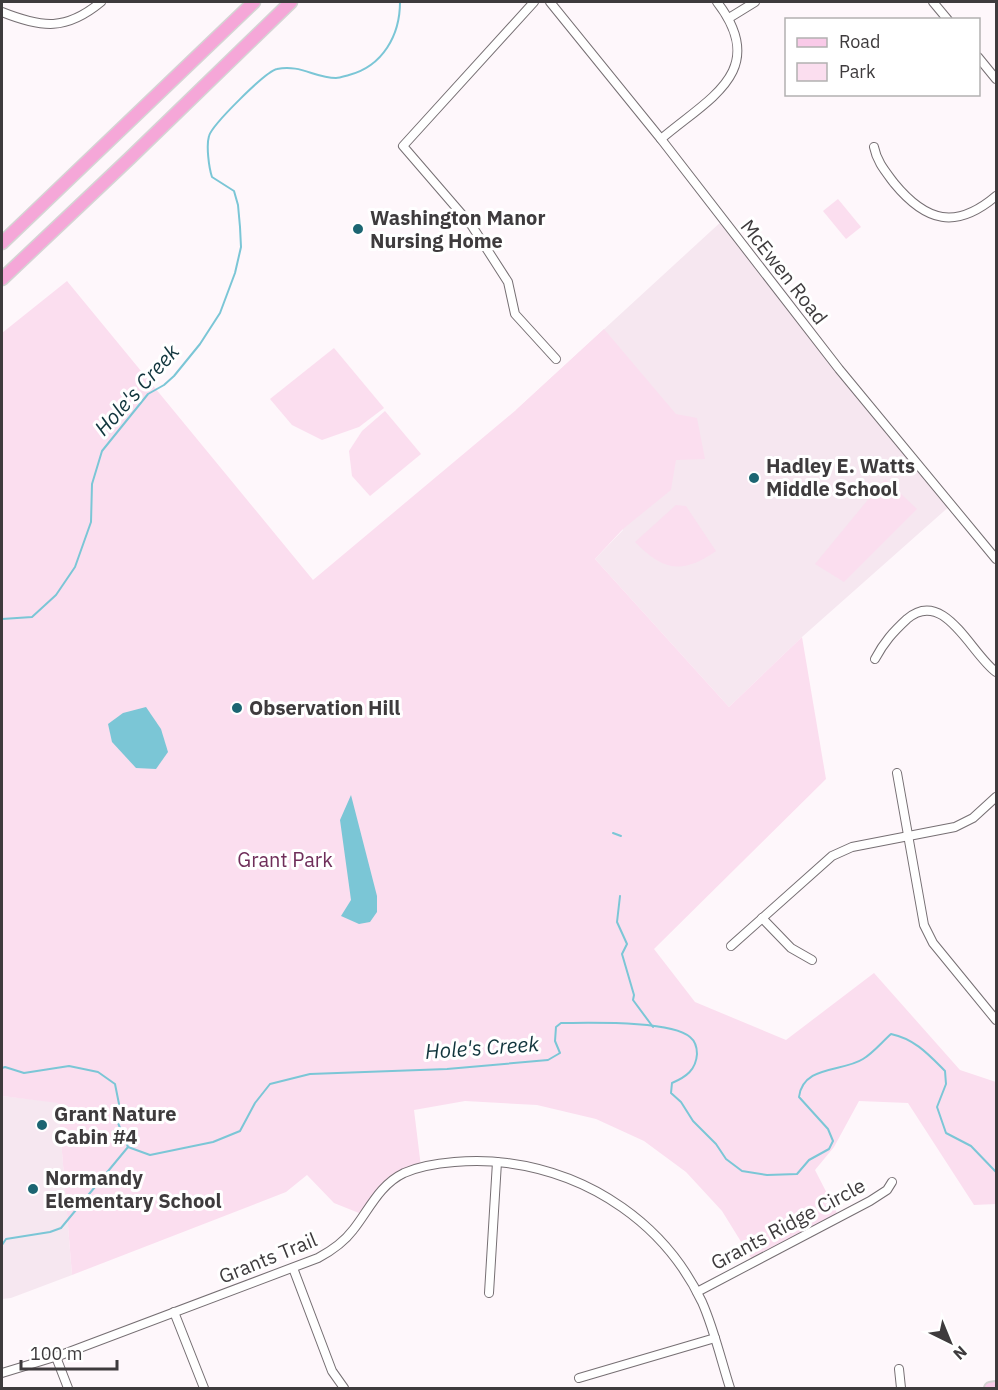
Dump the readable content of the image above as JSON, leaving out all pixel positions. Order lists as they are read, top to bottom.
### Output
{
  "streets": {
    "street": ["McEwen Road", "Grants Ridge Circle", "Grants Trail"]
  },
  "crossings": [
    ["Grants Ridge Circle", "Grants Trail"]
  ],
  "water": ["Hole's Creek"],
  "parks": ["Grant Park"],
  "places": [
    "Washington Manor Nursing Home",
    "Hadley E. Watts Middle School",
    "Observation Hill",
    "Grant Nature Cabin #4",
    "Normandy Elementary School"
  ],
  "legend": ["Road", "Park"],
  "scale_bar": "100 m",
  "north": "bottom right"
}
